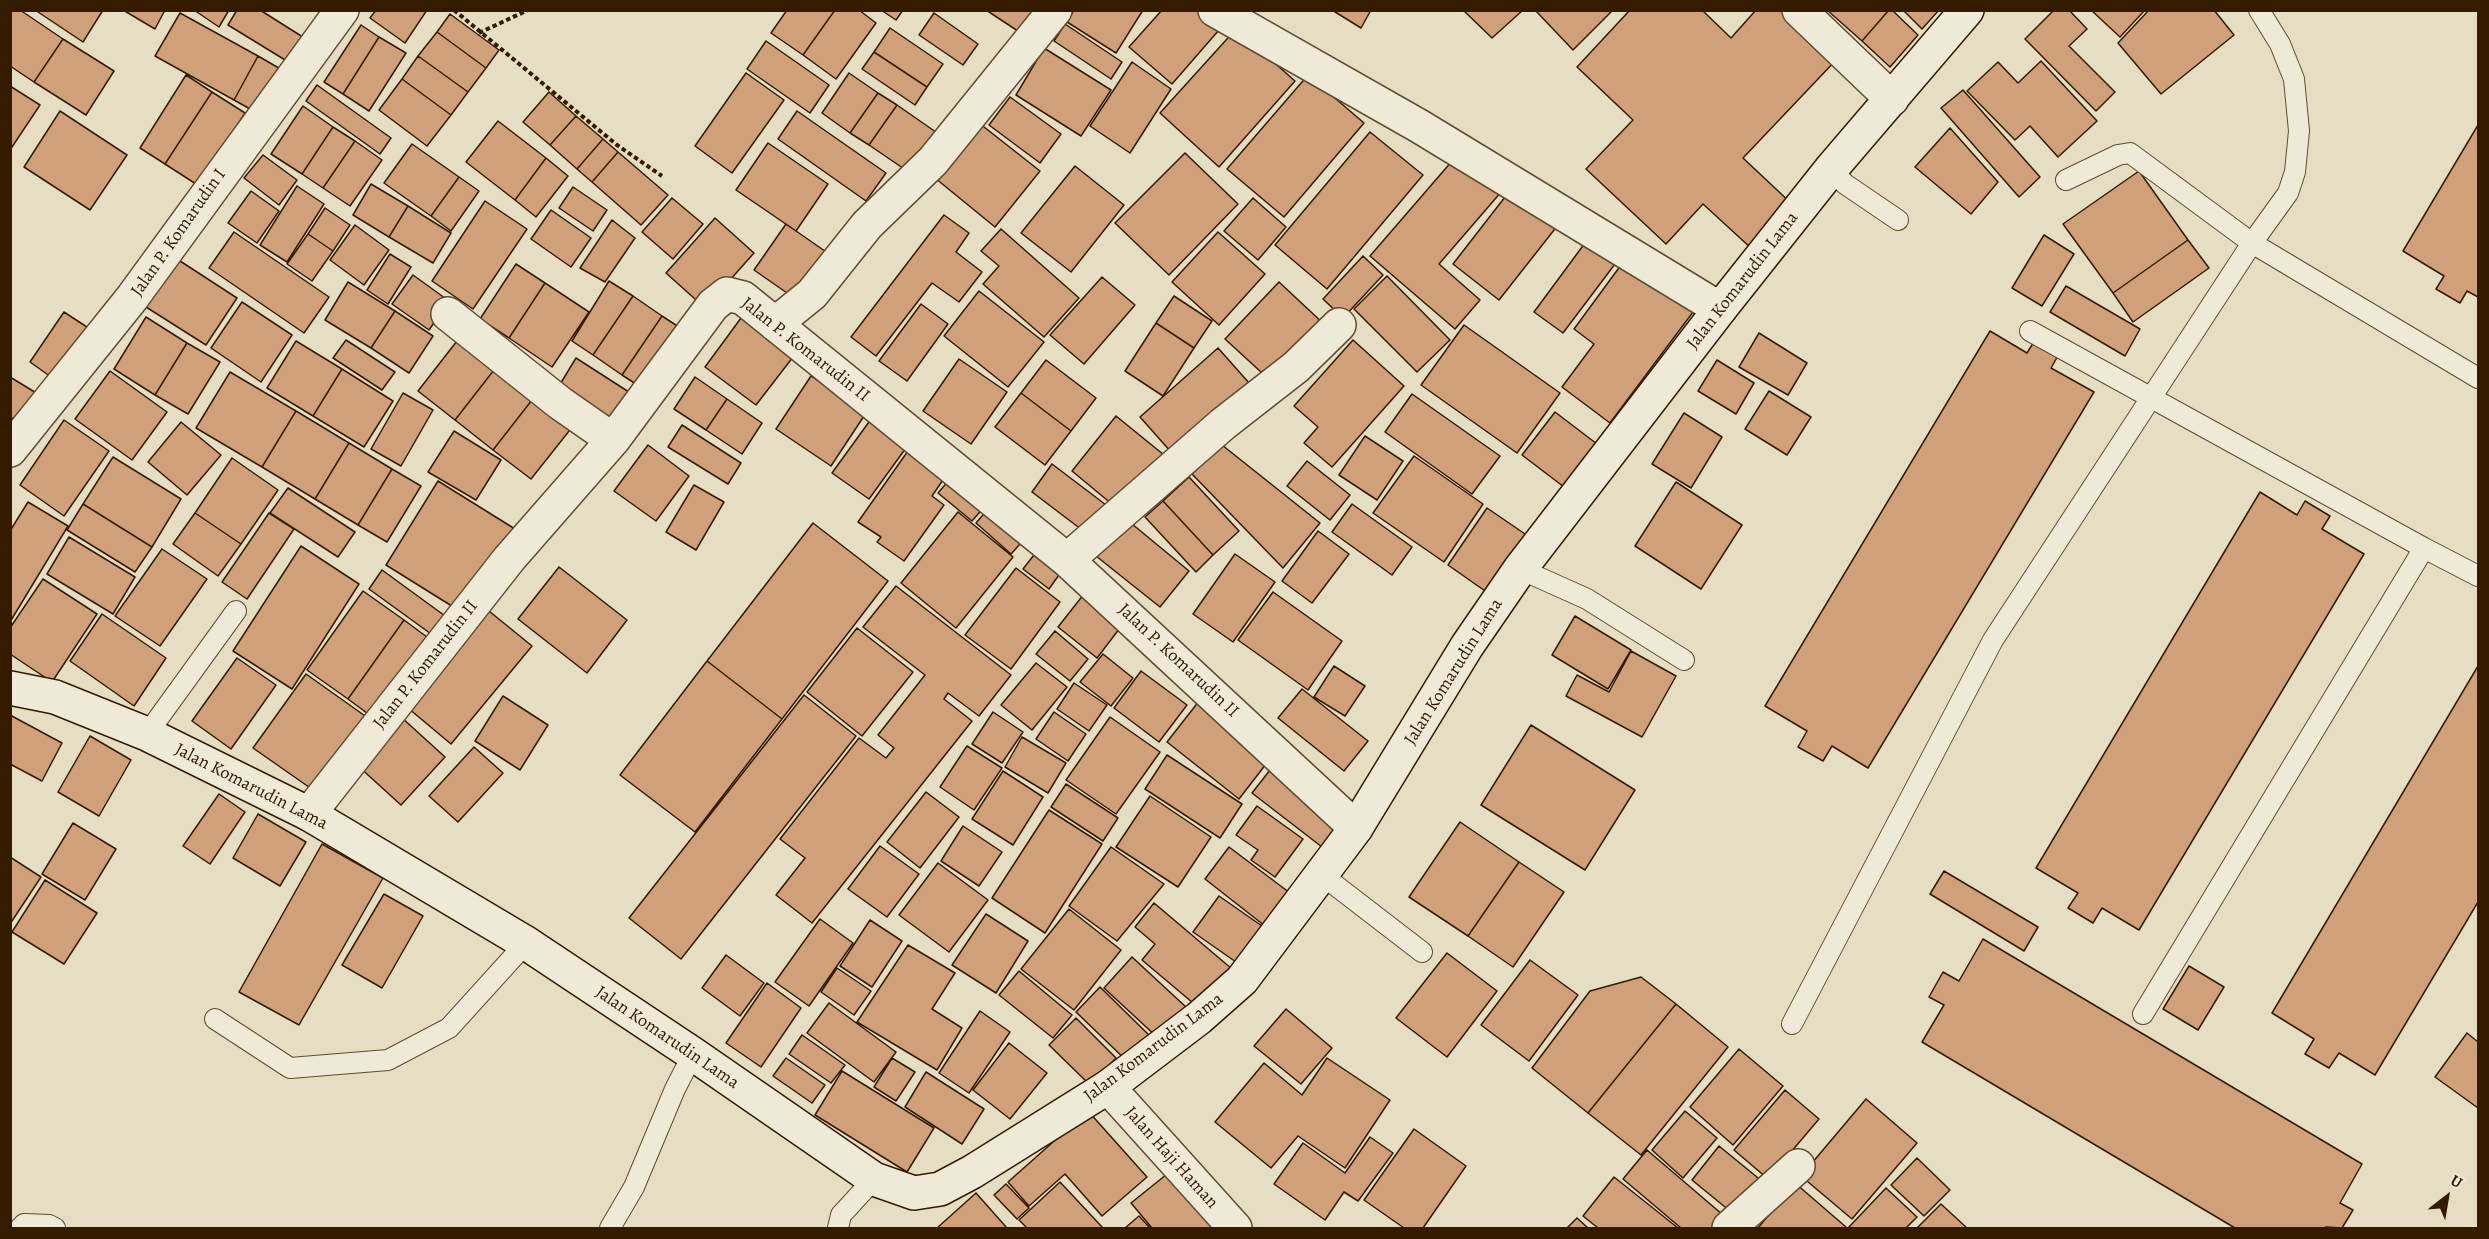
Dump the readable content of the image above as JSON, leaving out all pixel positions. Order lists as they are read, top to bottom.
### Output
{
  "streets": {
    "street": [
      "Jalan P. Komarudin I",
      "Jalan Komarudin Lama",
      "Jalan P. Komarudin II",
      "Jalan Haji Haman"
    ]
  },
  "crossings": [
    ["Jalan Komarudin Lama", "Jalan P. Komarudin II"],
    ["Jalan Komarudin Lama", "Jalan Haji Haman"]
  ],
  "north": "top right"
}
